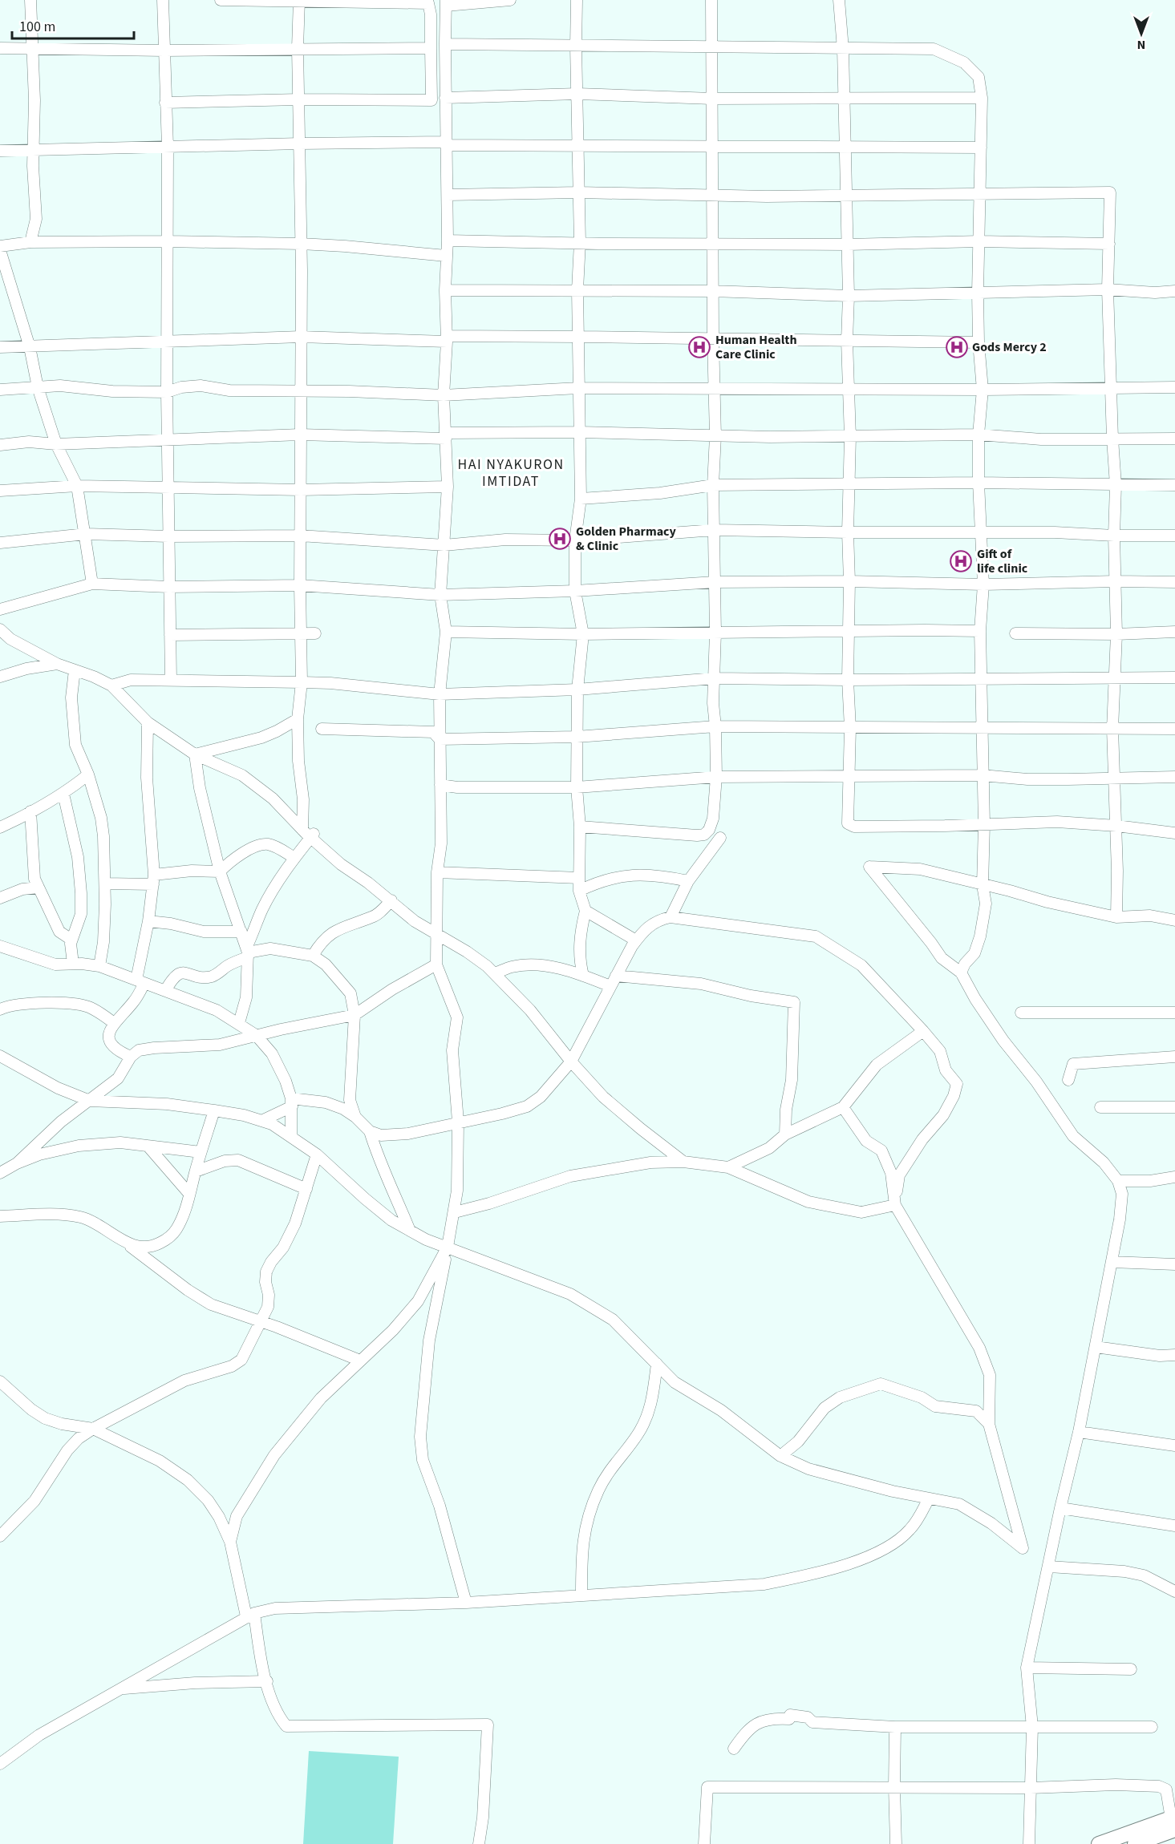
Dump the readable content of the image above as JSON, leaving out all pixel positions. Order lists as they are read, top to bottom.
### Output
{
  "districts": ["HAI NYAKURON IMTIDAT"],
  "places": {
    "hospital": [
      "Human Health Care Clinic",
      "Gods Mercy 2",
      "Golden Pharmacy & Clinic",
      "Gift of life clinic"
    ]
  },
  "scale_bar": "100 m",
  "north": "bottom"
}
